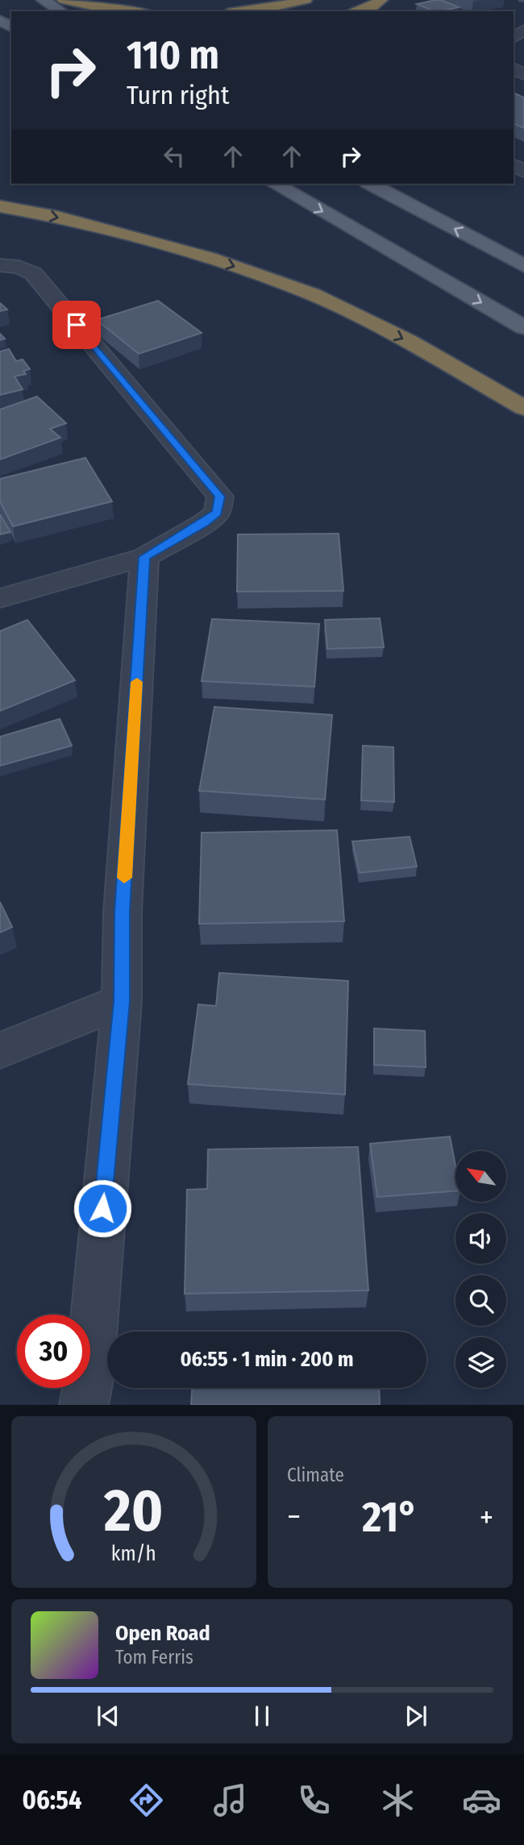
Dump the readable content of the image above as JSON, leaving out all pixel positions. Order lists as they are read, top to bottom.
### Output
{
  "north": "top left",
  "page": {
    "turn": ["110 m", "Turn right"],
    "limit": "30",
    "trip": "06:55 · 1 min · 200 m",
    "tile": "Climate",
    "heat": ["−", "21°", "+"],
    "song": ["Open Road", "Tom Ferris"],
    "tabs": "06:54",
    "gauge": ["20", "km/h"]
  }
}
